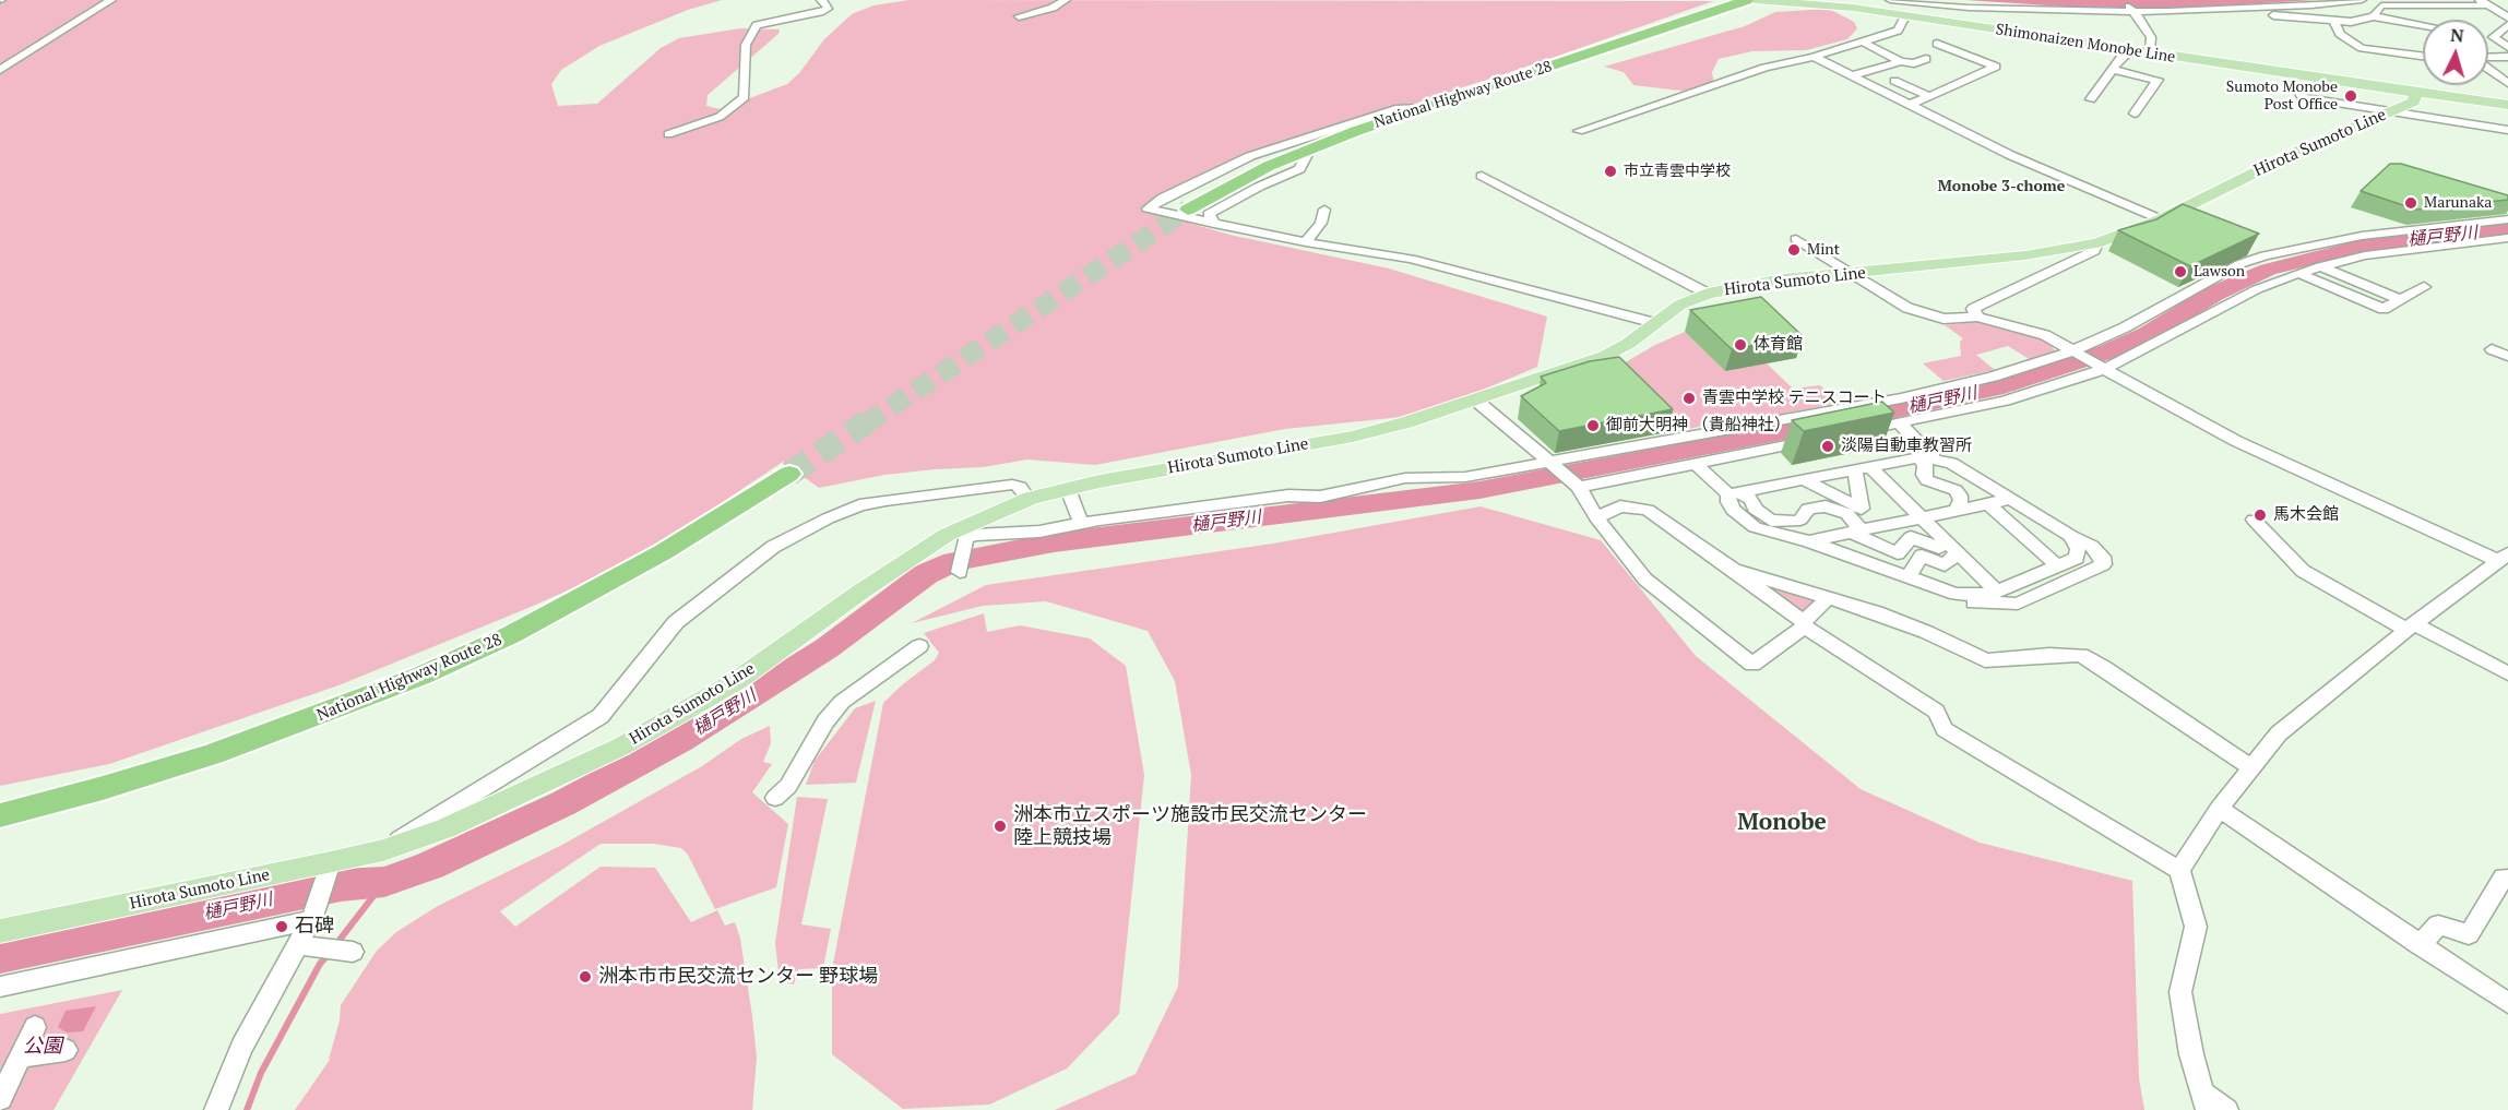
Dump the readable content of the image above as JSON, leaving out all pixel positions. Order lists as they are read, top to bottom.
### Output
{
  "streets": {
    "highway": ["National Highway Route 28"],
    "main road": ["Shimonaizen Monobe Line", "Hirota Sumoto Line"]
  },
  "crossings": [
    ["Shimonaizen Monobe Line", "Hirota Sumoto Line"]
  ],
  "districts": ["Monobe 3-chome", "Monobe"],
  "water": ["樋戸野川"],
  "parks": ["公園"],
  "places": [
    "Sumoto Monobe Post Office",
    "市立青雲中学校",
    "Marunaka",
    "Mint",
    "Lawson",
    "体育館",
    "青雲中学校 テニスコート",
    "御前大明神 （貴船神社）",
    "淡陽自動車教習所",
    "馬木会館",
    "洲本市立スポーツ施設市民交流センター 陸上競技場",
    "石碑",
    "洲本市市民交流センター 野球場"
  ],
  "north": "top"
}
